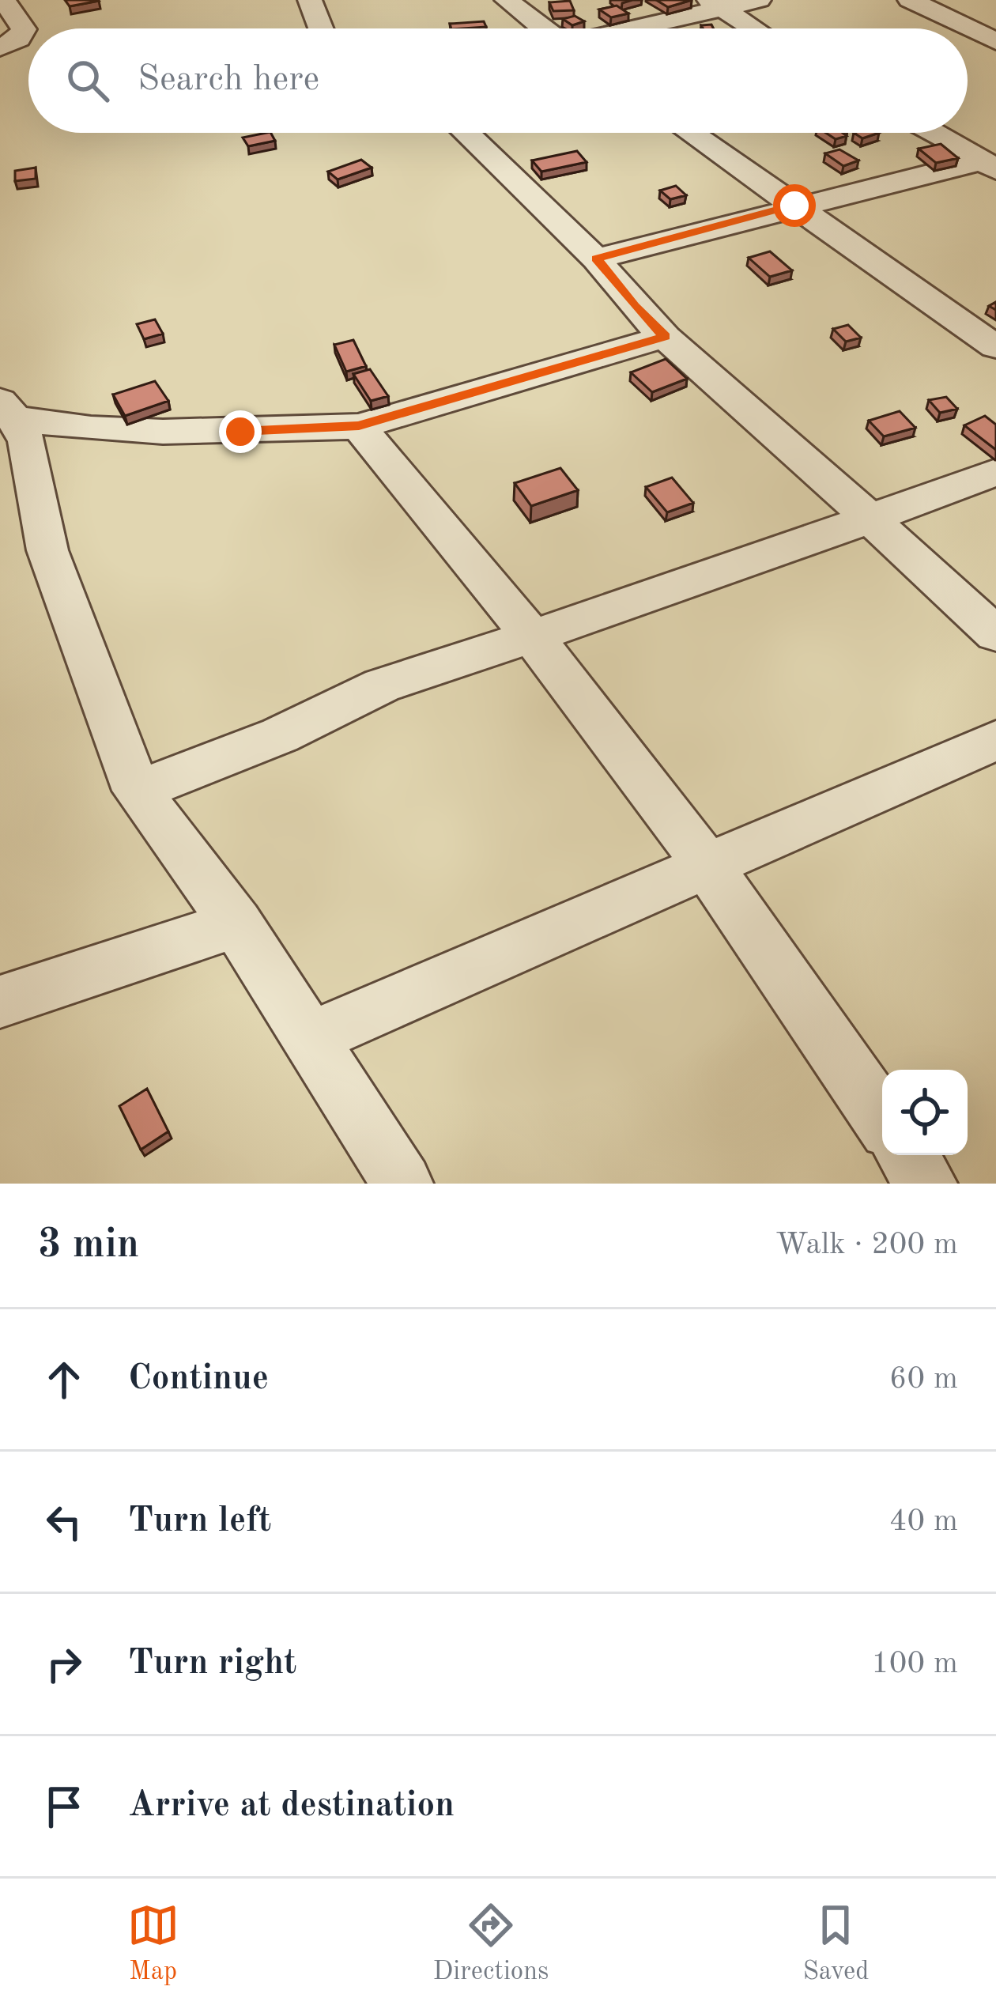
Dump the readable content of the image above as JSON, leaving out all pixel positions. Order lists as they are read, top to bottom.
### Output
{
  "page": {
    "search": "Search here",
    "heading": ["3 min", "Walk · 200 m"],
    "list": [
      ["Continue", "60 m"],
      ["Turn left", "40 m"],
      ["Turn right", "100 m"],
      "Arrive at destination"
    ],
    "nav": ["Map", "Directions", "Saved"]
  }
}
